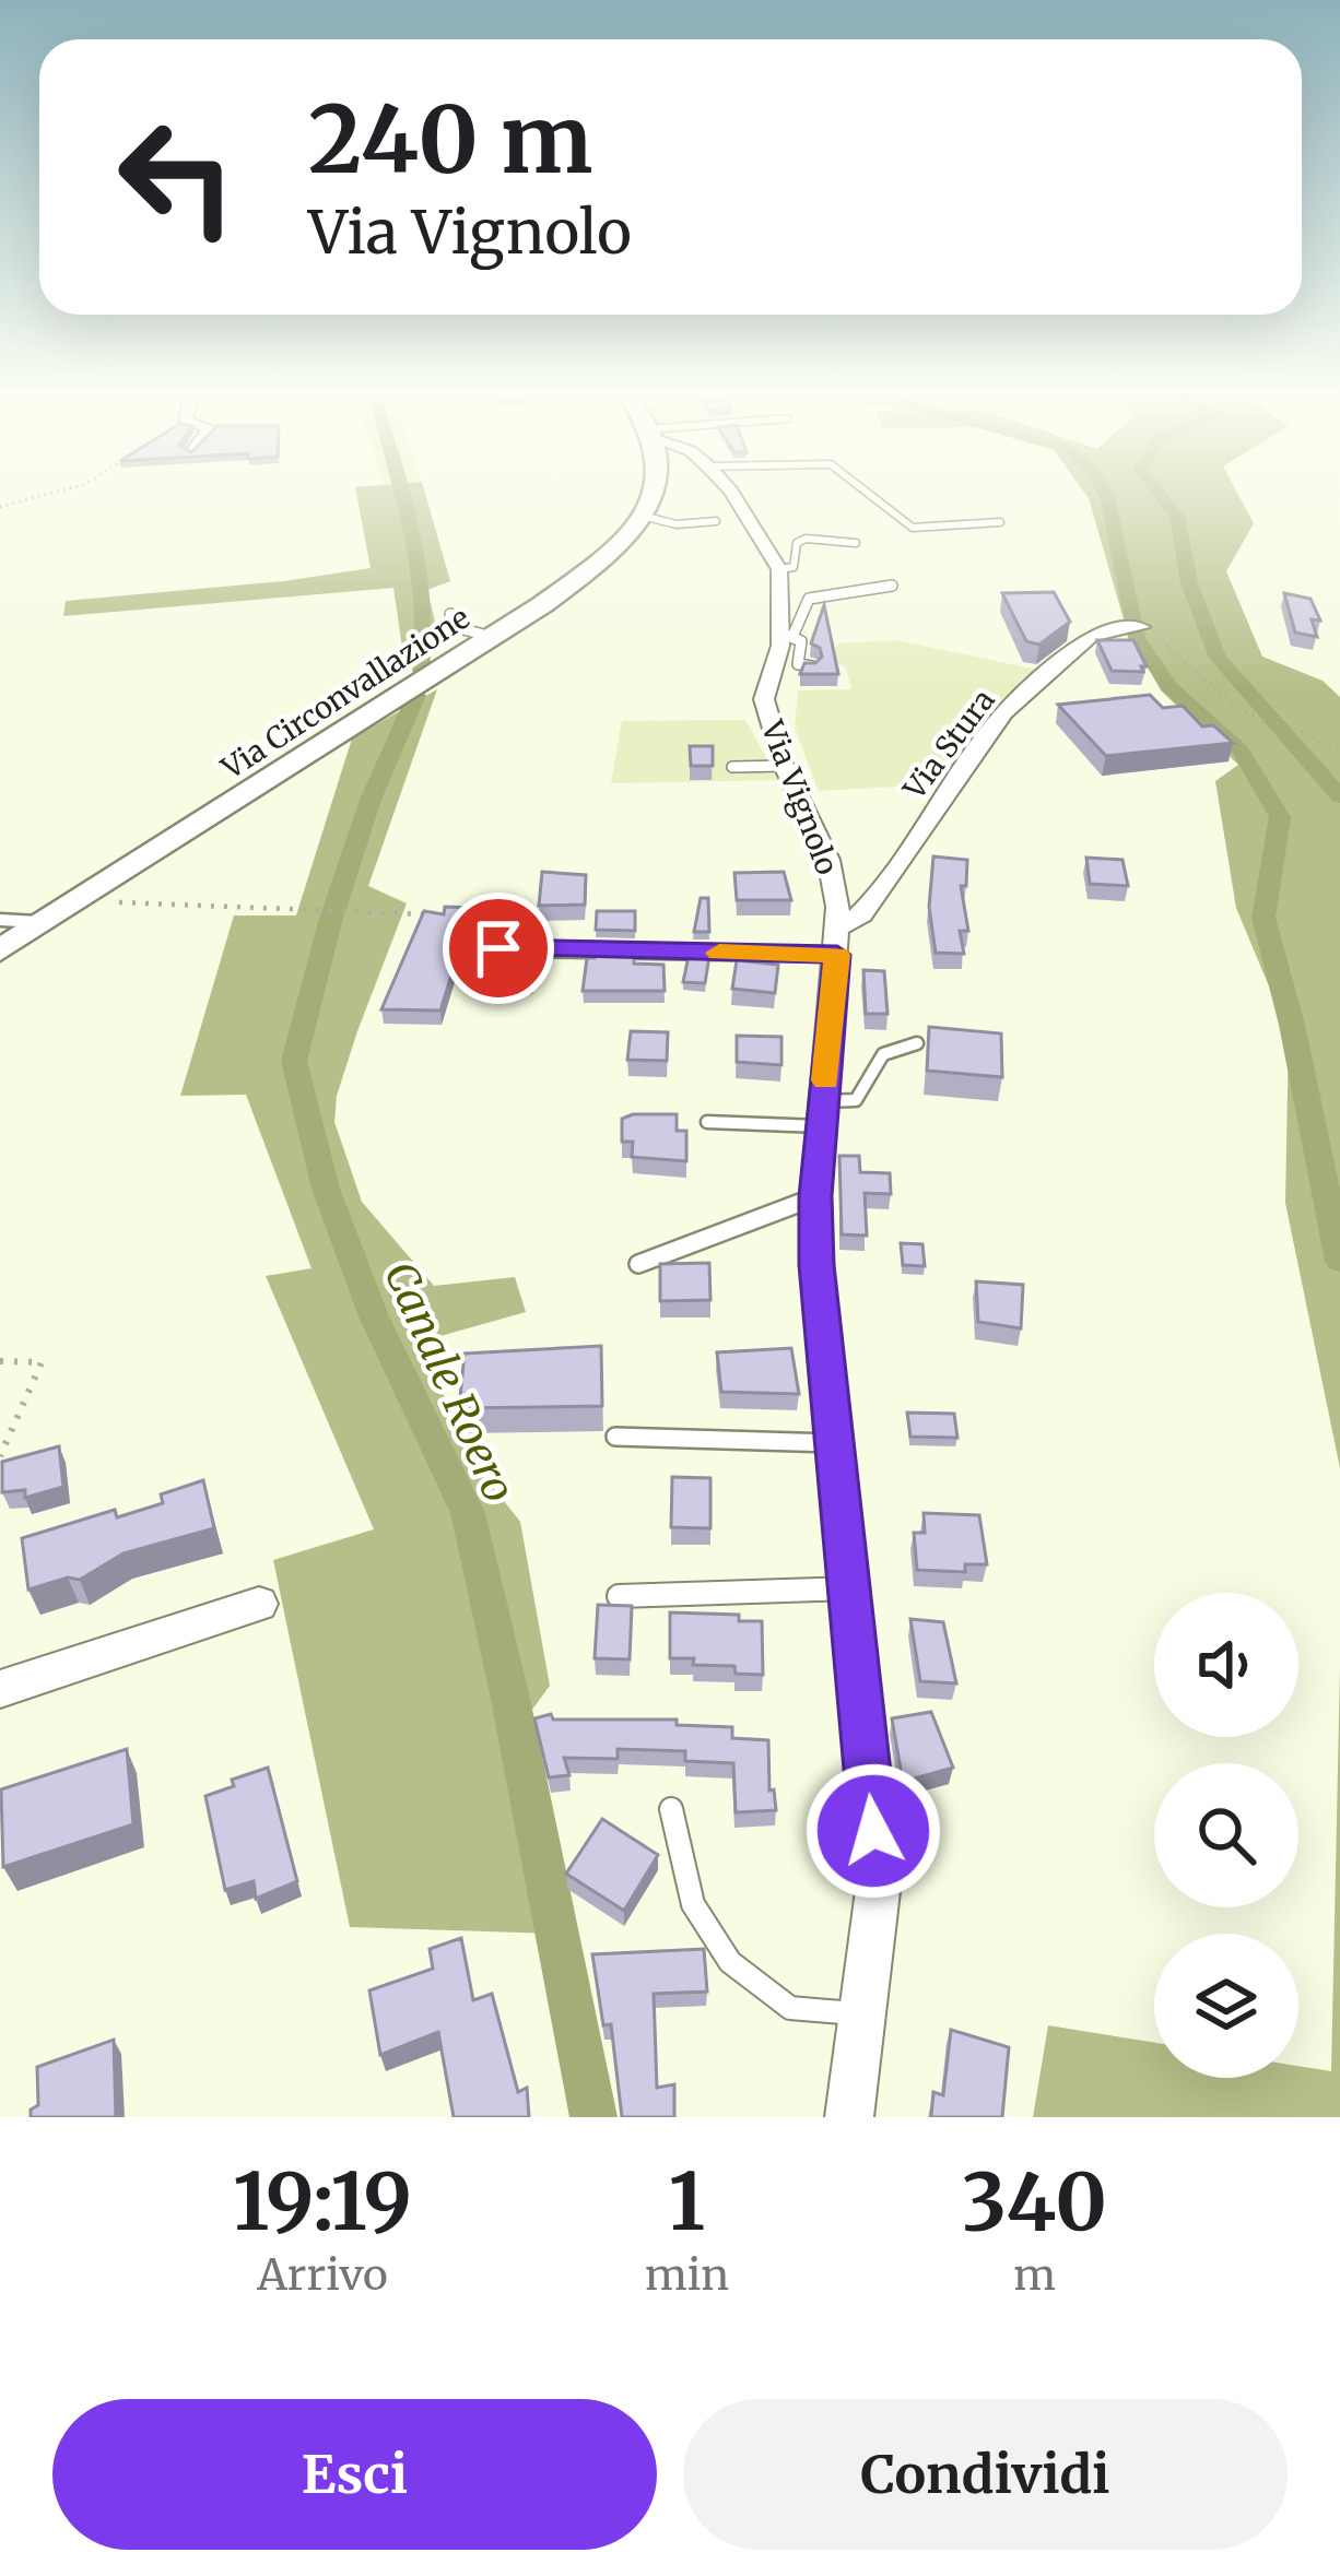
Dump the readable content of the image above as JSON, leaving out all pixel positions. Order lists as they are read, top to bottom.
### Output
{
  "streets": {
    "main road": ["Via Circonvallazione"],
    "street": ["Via Stura", "Via Vignolo"]
  },
  "crossings": [
    ["Via Stura", "Via Vignolo"]
  ],
  "water": ["Canale Roero"],
  "page": {
    "turn": ["240 m", "Via Vignolo"],
    "eta": [
      "19:19",
      "Arrivo",
      "1",
      "min",
      "340",
      "m"
    ],
    "buttons": ["Esci", "Condividi"]
  }
}
